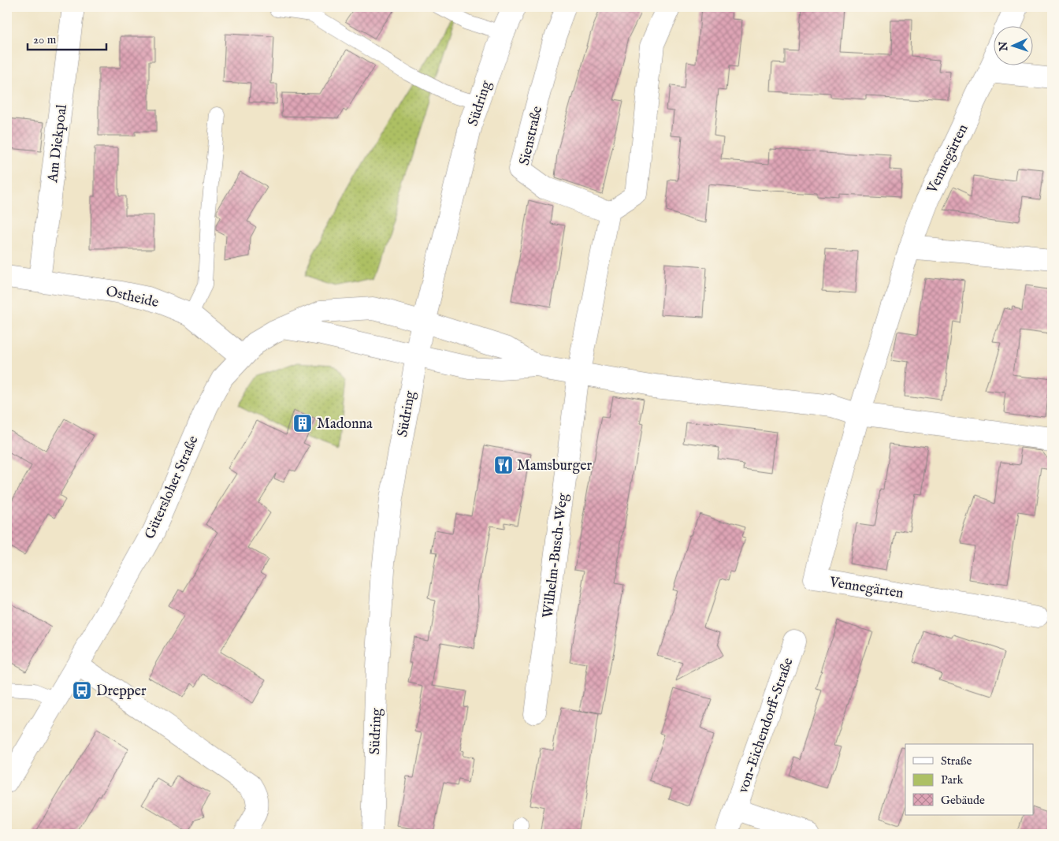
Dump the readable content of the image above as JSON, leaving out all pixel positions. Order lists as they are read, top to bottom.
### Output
{
  "streets": {
    "street": [
      "Südring",
      "Sienstraße",
      "Am Diekpoal",
      "Vennegärten",
      "Ostheide",
      "Gütersloher Straße",
      "Wilhelm-Busch-Weg",
      "von-Eichendorff-Straße"
    ]
  },
  "crossings": [
    ["Südring", "Gütersloher Straße"],
    ["Am Diekpoal", "Ostheide"],
    ["Ostheide", "Gütersloher Straße"]
  ],
  "places": {
    "building": ["Madonna"],
    "restaurant": ["Mamsburger"],
    "bus stop": ["Drepper"]
  },
  "legend": ["Straße", "Park", "Gebäude"],
  "scale_bar": "20 m",
  "north": "left"
}
